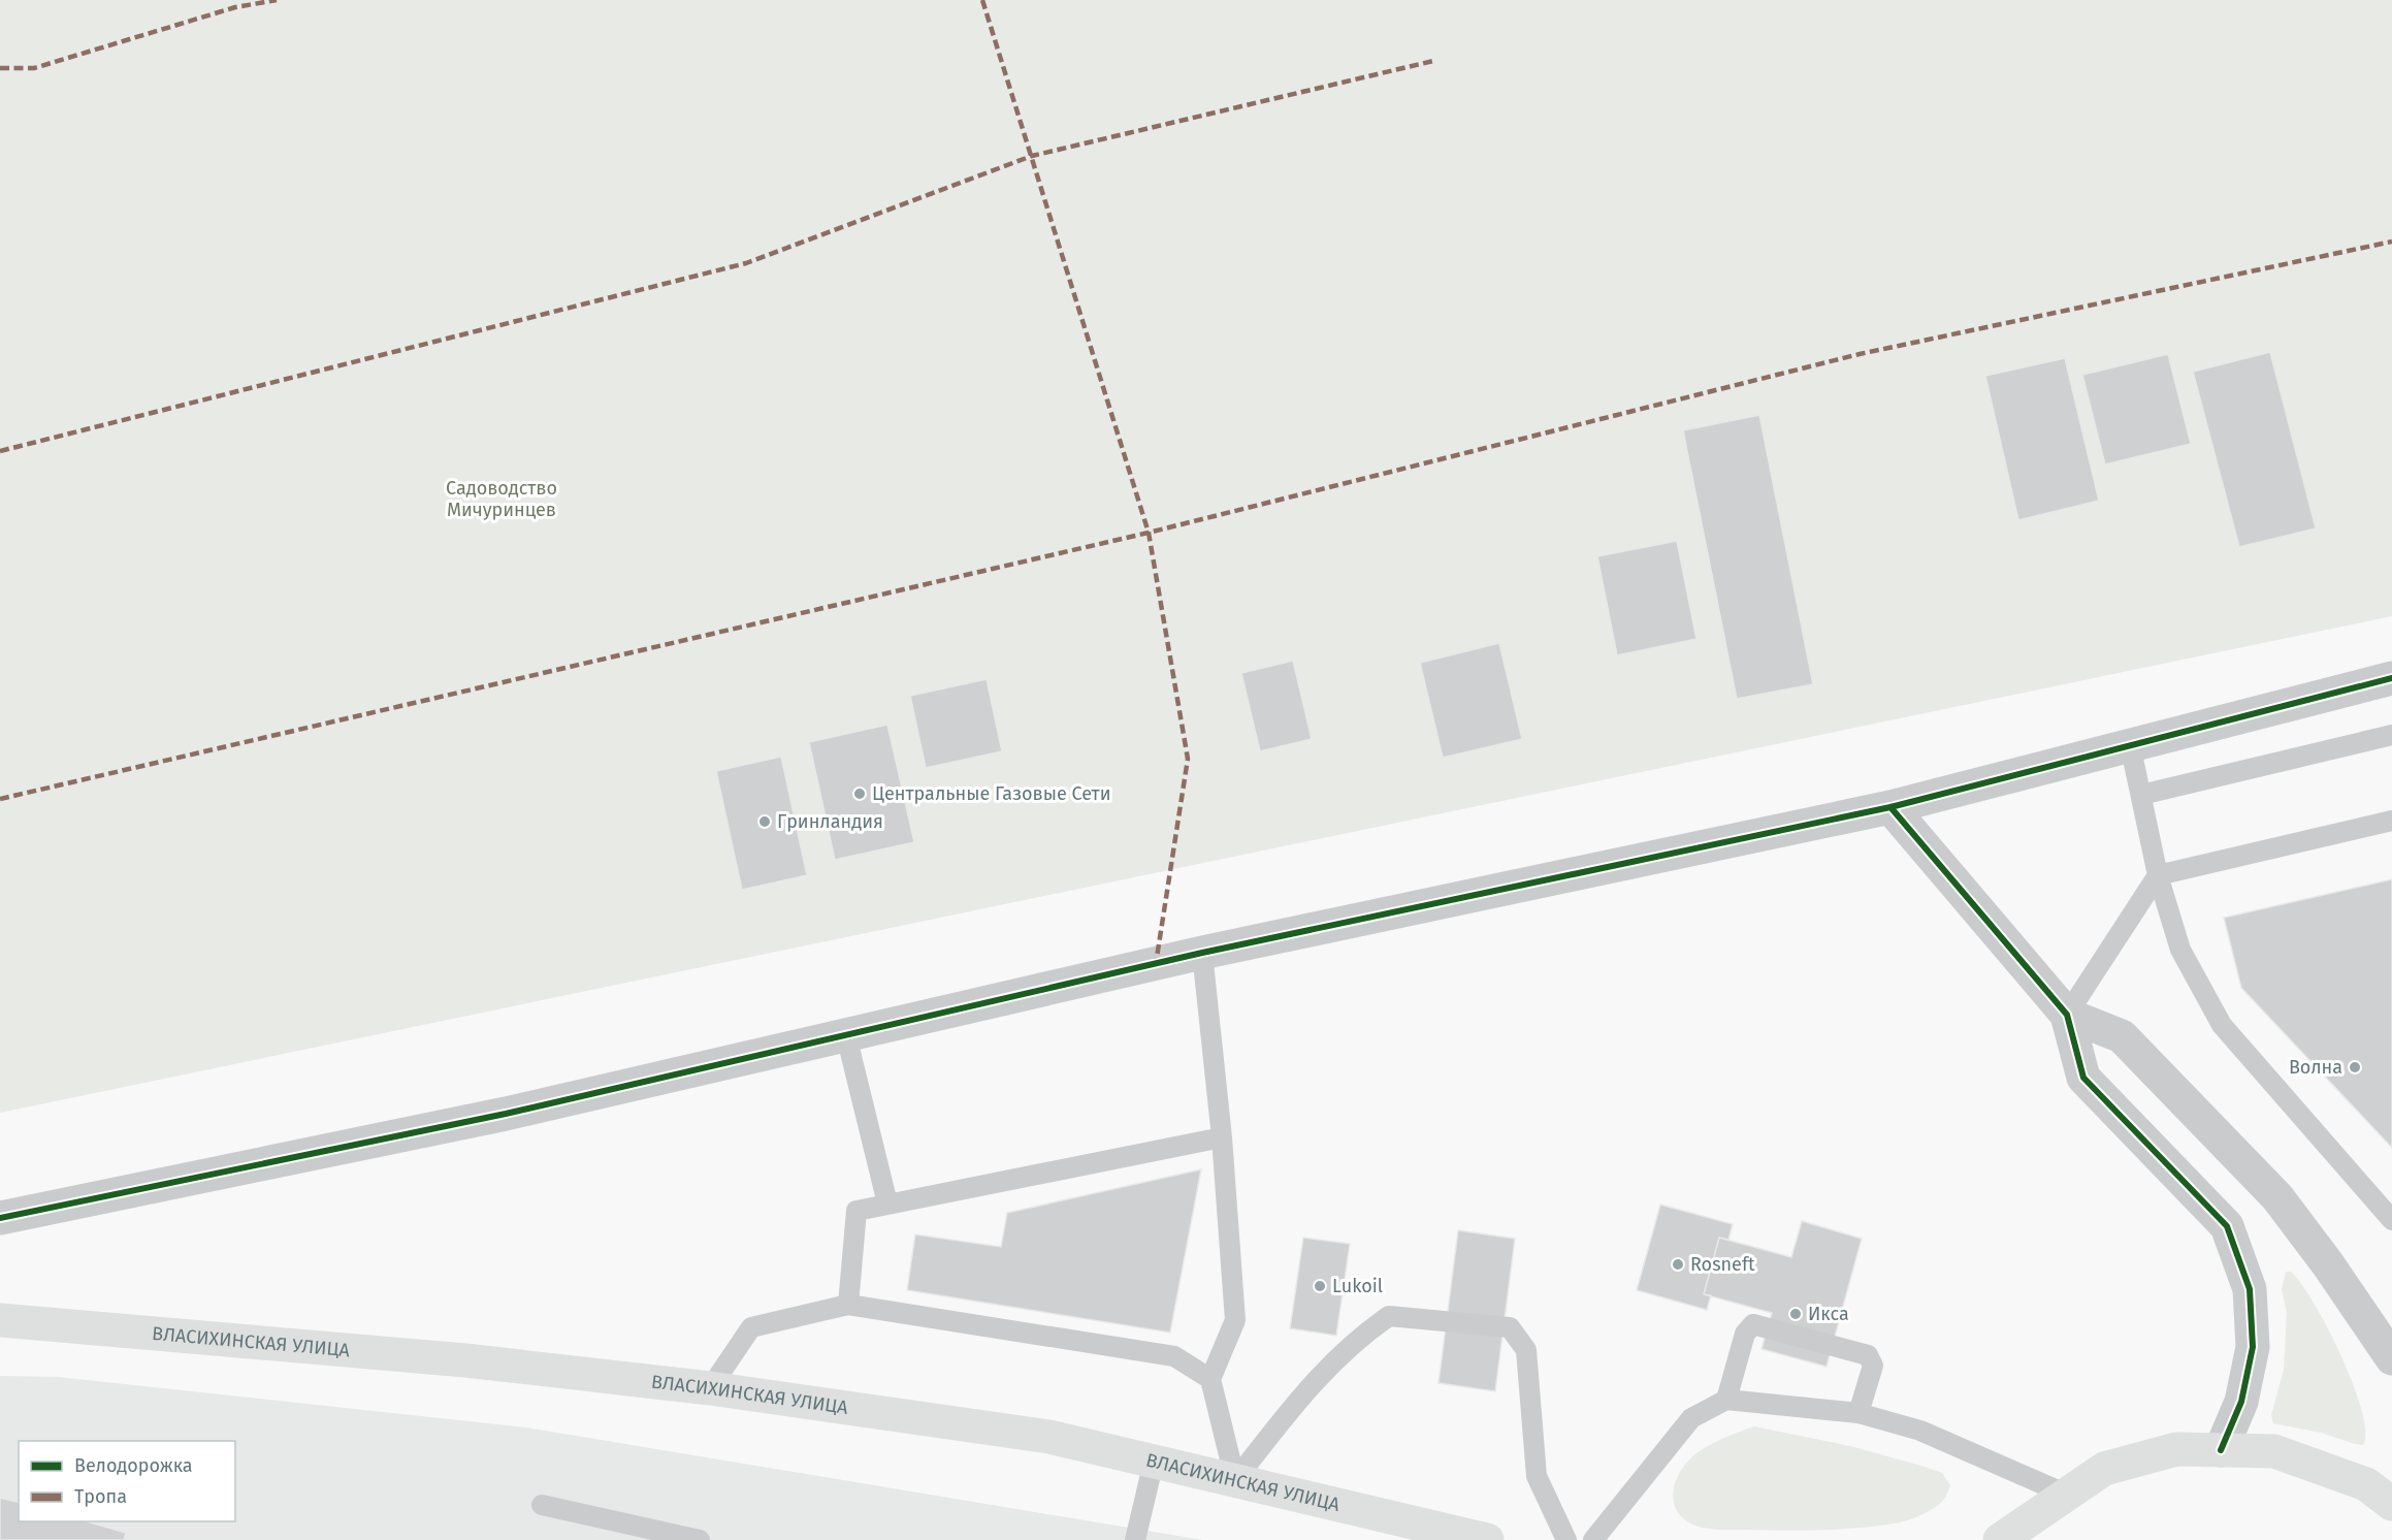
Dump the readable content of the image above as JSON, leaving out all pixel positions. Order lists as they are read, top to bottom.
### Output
{
  "streets": {
    "highway": ["ВЛАСИХИНСКАЯ УЛИЦА"]
  },
  "parks": ["Садоводство Мичуринцев"],
  "places": [
    "Центральные Газовые Сети",
    "Гринландия",
    "Волна",
    "Rosneft",
    "Lukoil",
    "Икса"
  ],
  "legend": ["Велодорожка", "Тропа"]
}
